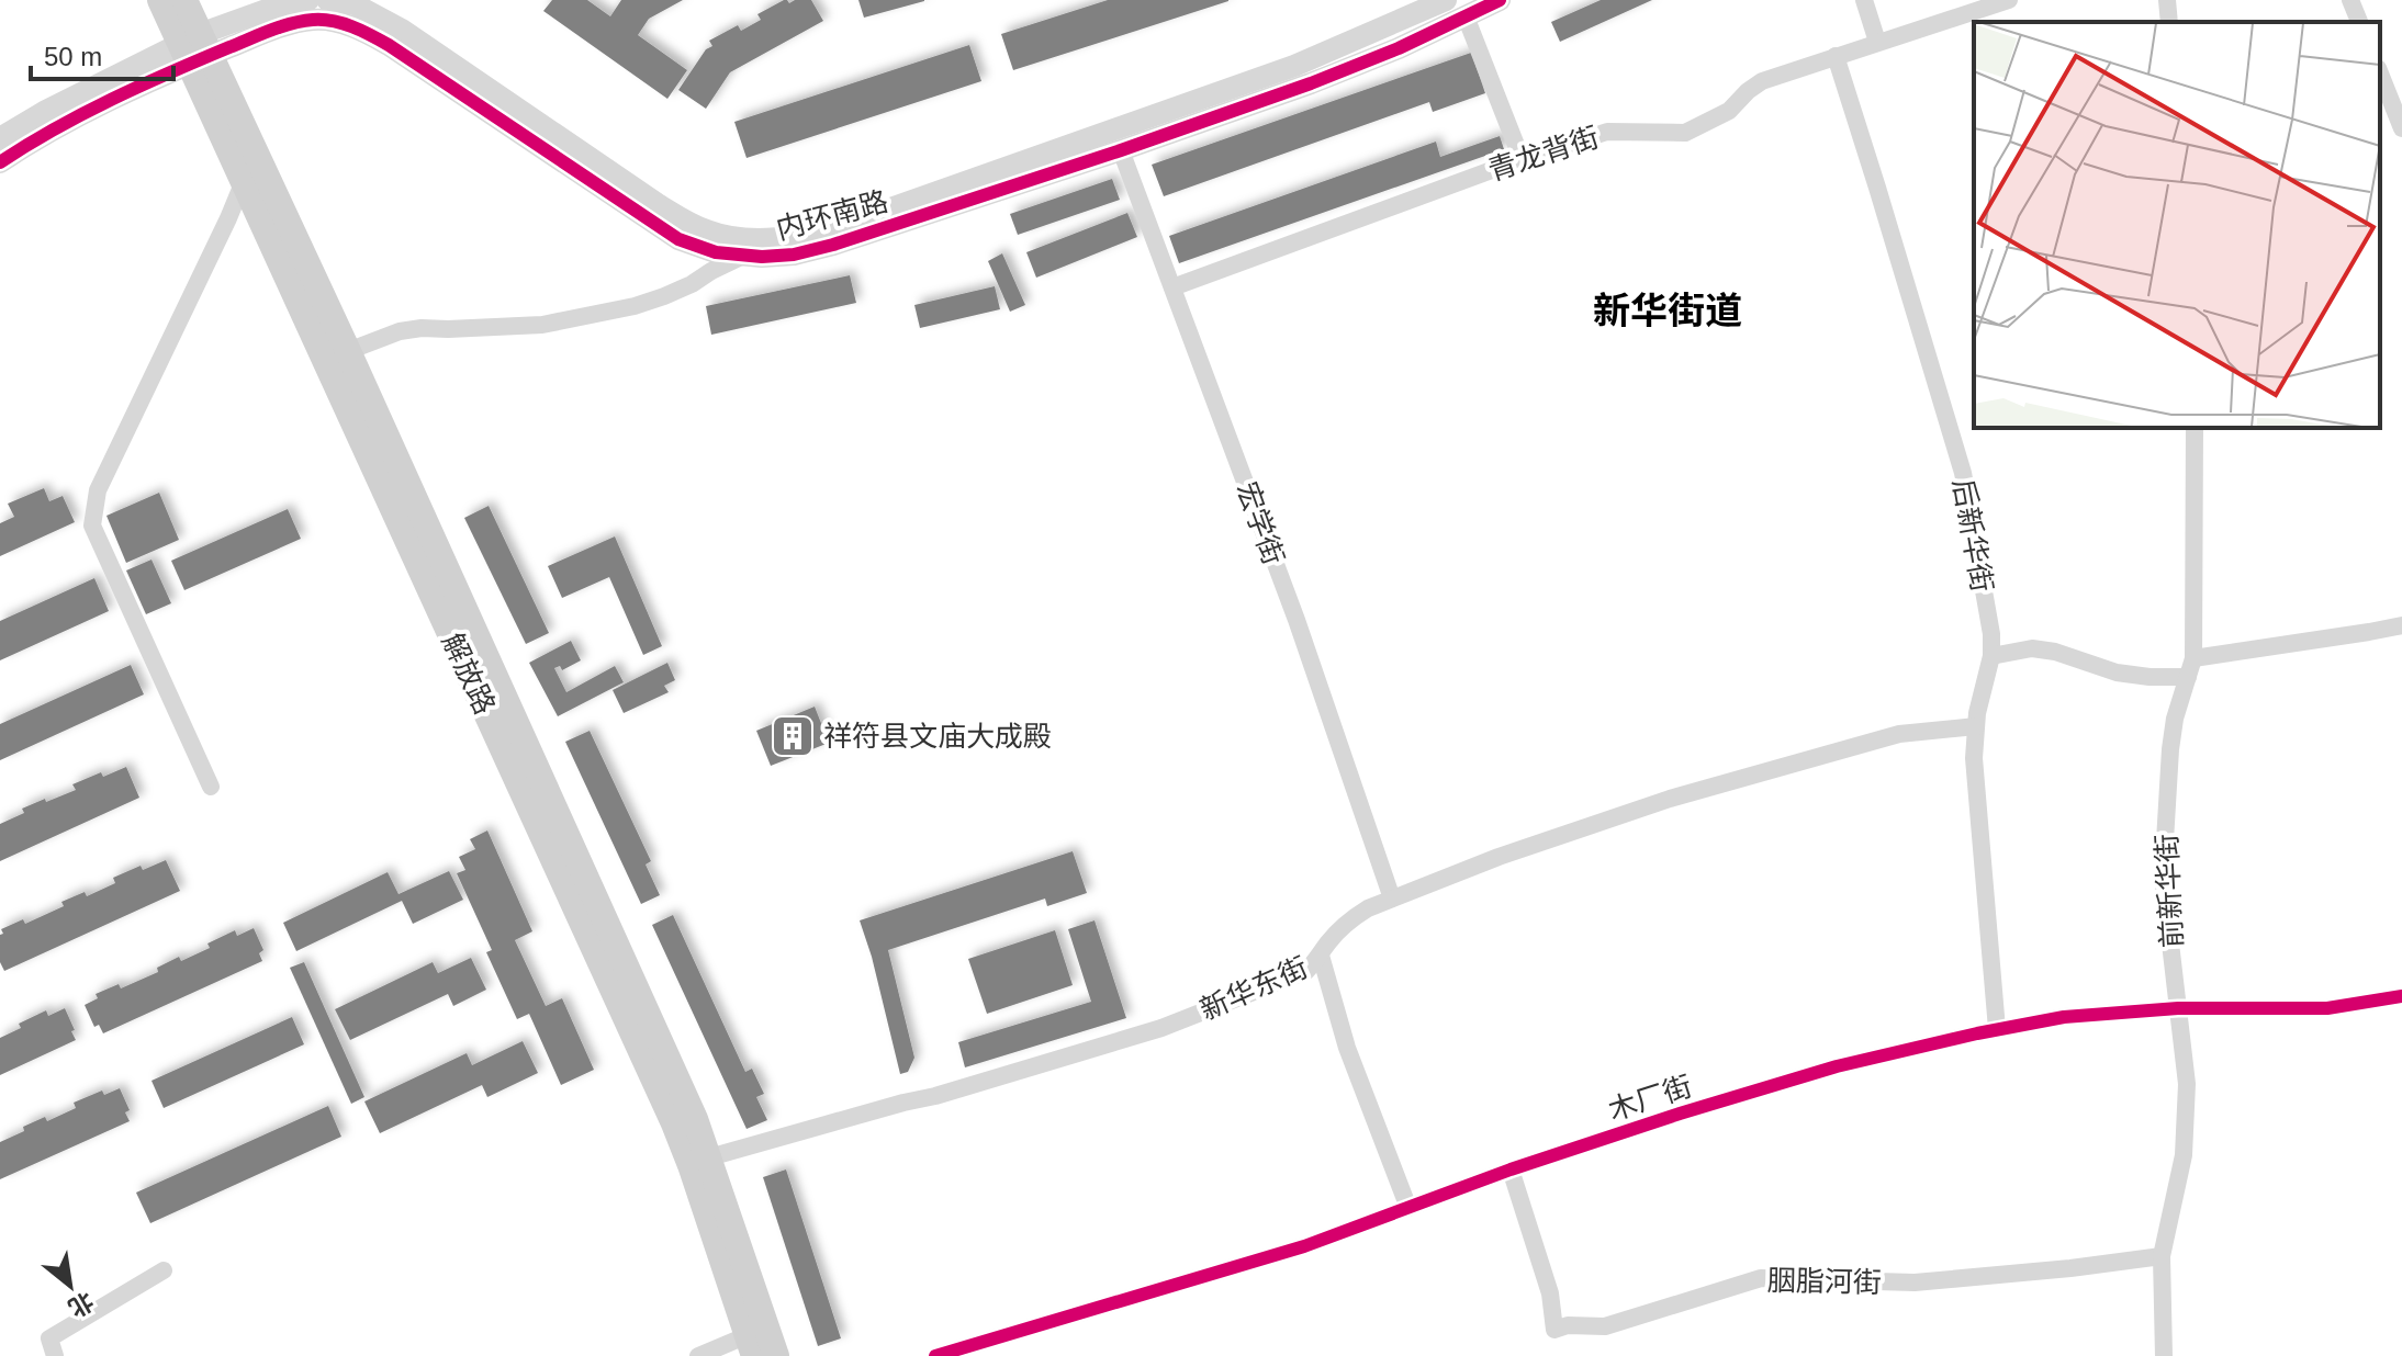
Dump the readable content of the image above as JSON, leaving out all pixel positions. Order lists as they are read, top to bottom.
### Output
{
  "streets": {
    "main road": ["解放路"],
    "street": [
      "青龙背街",
      "内环南路",
      "宏学街",
      "后新华街",
      "前新华街",
      "新华东街",
      "木厂街",
      "胭脂河街"
    ]
  },
  "crossings": [
    ["青龙背街", "宏学街"],
    ["青龙背街", "后新华街"],
    ["内环南路", "宏学街"],
    ["内环南路", "解放路"],
    ["宏学街", "新华东街"],
    ["后新华街", "新华东街"],
    ["后新华街", "木厂街"],
    ["解放路", "新华东街"],
    ["前新华街", "木厂街"],
    ["前新华街", "胭脂河街"],
    ["木厂街", "胭脂河街"]
  ],
  "districts": ["新华街道"],
  "places": {
    "building": ["祥符县文庙大成殿"]
  },
  "scale_bar": "50 m",
  "north": "bottom right"
}
